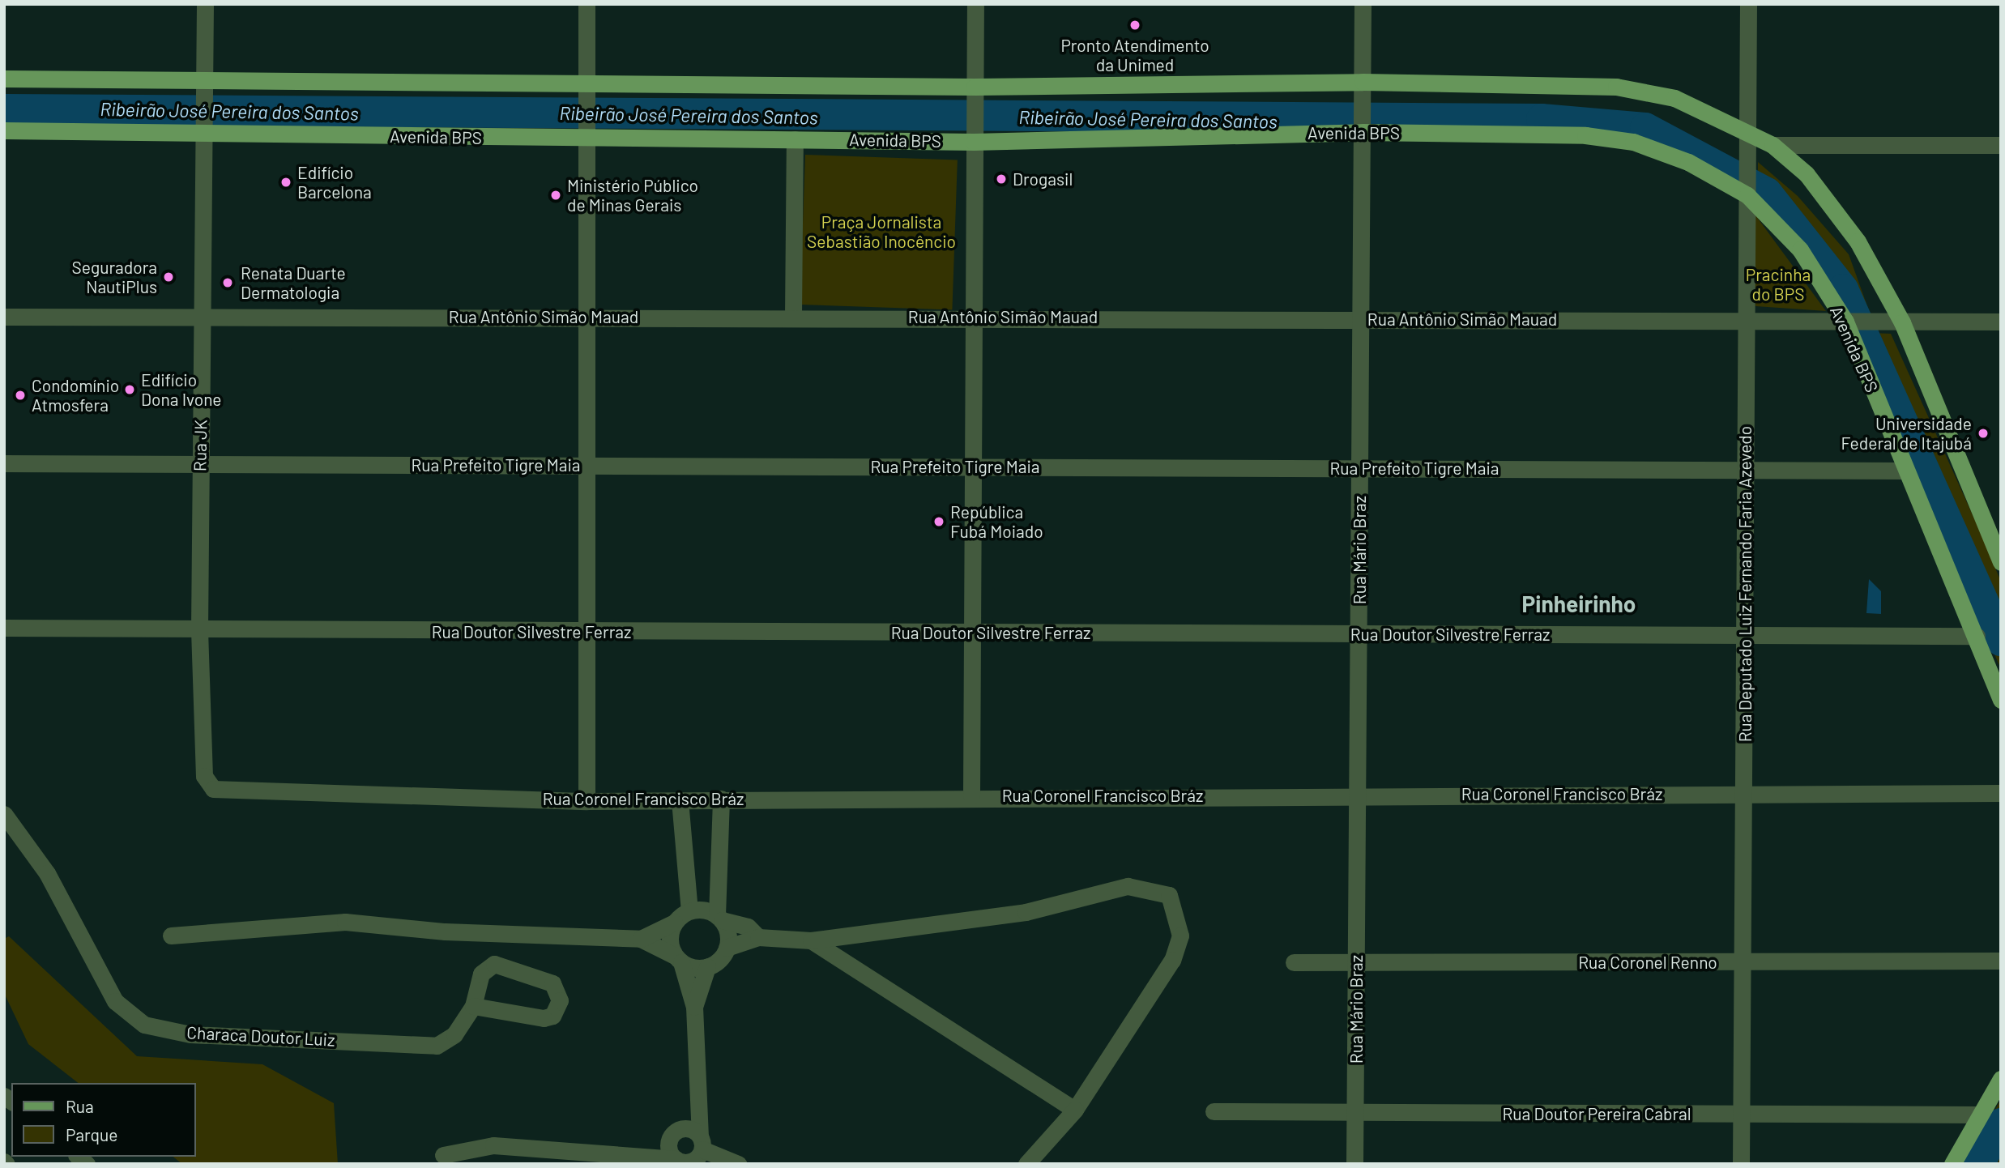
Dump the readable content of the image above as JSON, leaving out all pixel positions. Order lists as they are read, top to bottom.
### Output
{
  "streets": {
    "main road": ["Avenida BPS"],
    "street": [
      "Rua Antônio Simão Mauad",
      "Rua JK",
      "Rua Prefeito Tigre Maia",
      "Rua Mário Braz",
      "Rua Deputado Luiz Fernando Faria Azevedo",
      "Rua Doutor Silvestre Ferraz",
      "Rua Coronel Francisco Bráz",
      "Rua Coronel Renno",
      "Characa Doutor Luiz",
      "Rua Doutor Pereira Cabral"
    ]
  },
  "crossings": [
    ["Avenida BPS", "Rua Antônio Simão Mauad"],
    ["Avenida BPS", "Rua JK"],
    ["Avenida BPS", "Rua Prefeito Tigre Maia"],
    ["Avenida BPS", "Rua Mário Braz"],
    ["Avenida BPS", "Rua Deputado Luiz Fernando Faria Azevedo"],
    ["Avenida BPS", "Rua Doutor Silvestre Ferraz"],
    ["Rua Antônio Simão Mauad", "Rua JK"],
    ["Rua Antônio Simão Mauad", "Rua Mário Braz"],
    ["Rua Antônio Simão Mauad", "Rua Deputado Luiz Fernando Faria Azevedo"],
    ["Rua JK", "Rua Prefeito Tigre Maia"],
    ["Rua JK", "Rua Doutor Silvestre Ferraz"],
    ["Rua JK", "Rua Coronel Francisco Bráz"],
    ["Rua Prefeito Tigre Maia", "Rua Mário Braz"],
    ["Rua Prefeito Tigre Maia", "Rua Deputado Luiz Fernando Faria Azevedo"],
    ["Rua Mário Braz", "Rua Doutor Silvestre Ferraz"],
    ["Rua Mário Braz", "Rua Coronel Francisco Bráz"],
    ["Rua Mário Braz", "Rua Coronel Renno"],
    ["Rua Mário Braz", "Rua Doutor Pereira Cabral"],
    ["Rua Deputado Luiz Fernando Faria Azevedo", "Rua Doutor Silvestre Ferraz"],
    ["Rua Deputado Luiz Fernando Faria Azevedo", "Rua Coronel Francisco Bráz"],
    ["Rua Deputado Luiz Fernando Faria Azevedo", "Rua Coronel Renno"],
    ["Rua Deputado Luiz Fernando Faria Azevedo", "Rua Doutor Pereira Cabral"]
  ],
  "districts": ["Pinheirinho"],
  "water": ["Ribeirão José Pereira dos Santos"],
  "parks": ["Praça Jornalista Sebastião Inocêncio", "Pracinha do BPS"],
  "places": [
    "Pronto Atendimento da Unimed",
    "Drogasil",
    "Edifício Barcelona",
    "Ministério Público de Minas Gerais",
    "Seguradora NautiPlus",
    "Renata Duarte Dermatologia",
    "Edifício Dona Ivone",
    "Condomínio Atmosfera",
    "Universidade Federal de Itajubá",
    "República Fubá Moiado"
  ],
  "legend": ["Rua", "Parque"]
}
